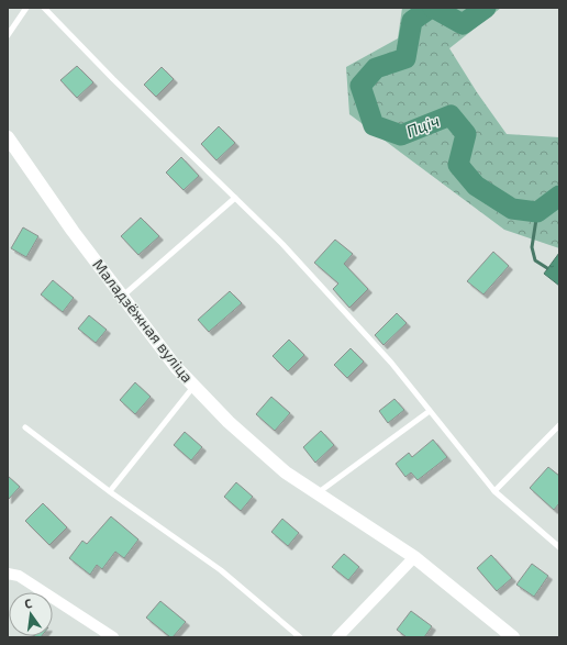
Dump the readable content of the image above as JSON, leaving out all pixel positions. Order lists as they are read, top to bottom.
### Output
{
  "streets": {
    "street": ["Маладзёжная вуліца"]
  },
  "water": ["Пціч"],
  "north": "top"
}
